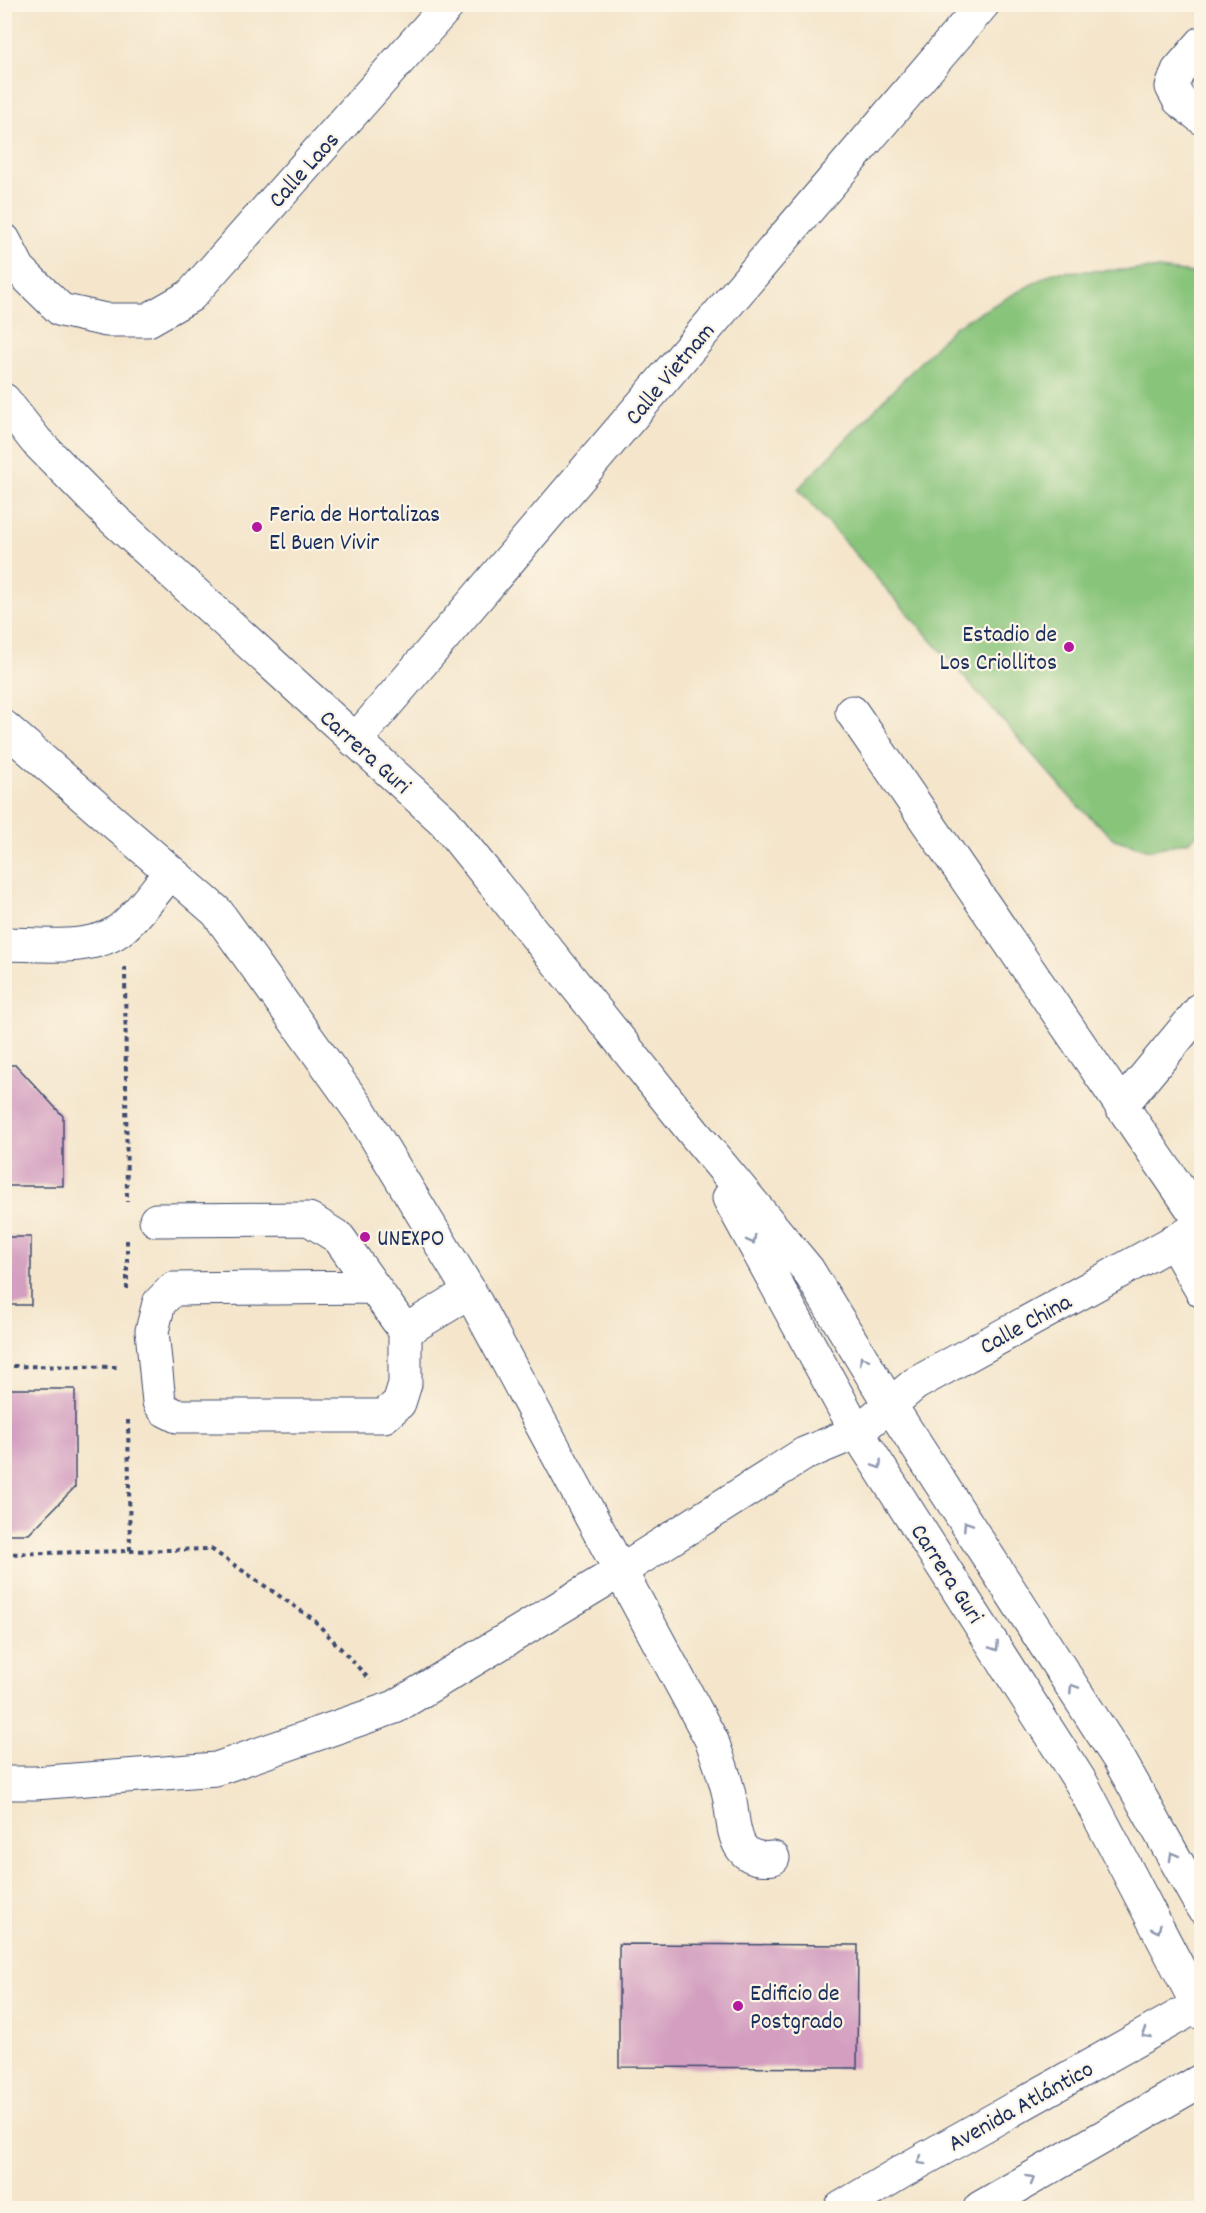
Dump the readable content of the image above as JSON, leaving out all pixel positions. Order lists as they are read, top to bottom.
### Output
{
  "streets": {
    "street": [
      "Calle Laos",
      "Calle Vietnam",
      "Carrera Guri",
      "Calle China",
      "Avenida Atlántico"
    ]
  },
  "crossings": [
    ["Calle Vietnam", "Carrera Guri"],
    ["Carrera Guri", "Calle China"],
    ["Carrera Guri", "Avenida Atlántico"]
  ],
  "places": [
    "Feria de Hortalizas El Buen Vivir",
    "Estadio de Los Criollitos",
    "UNEXPO",
    "Edificio de Postgrado"
  ]
}
